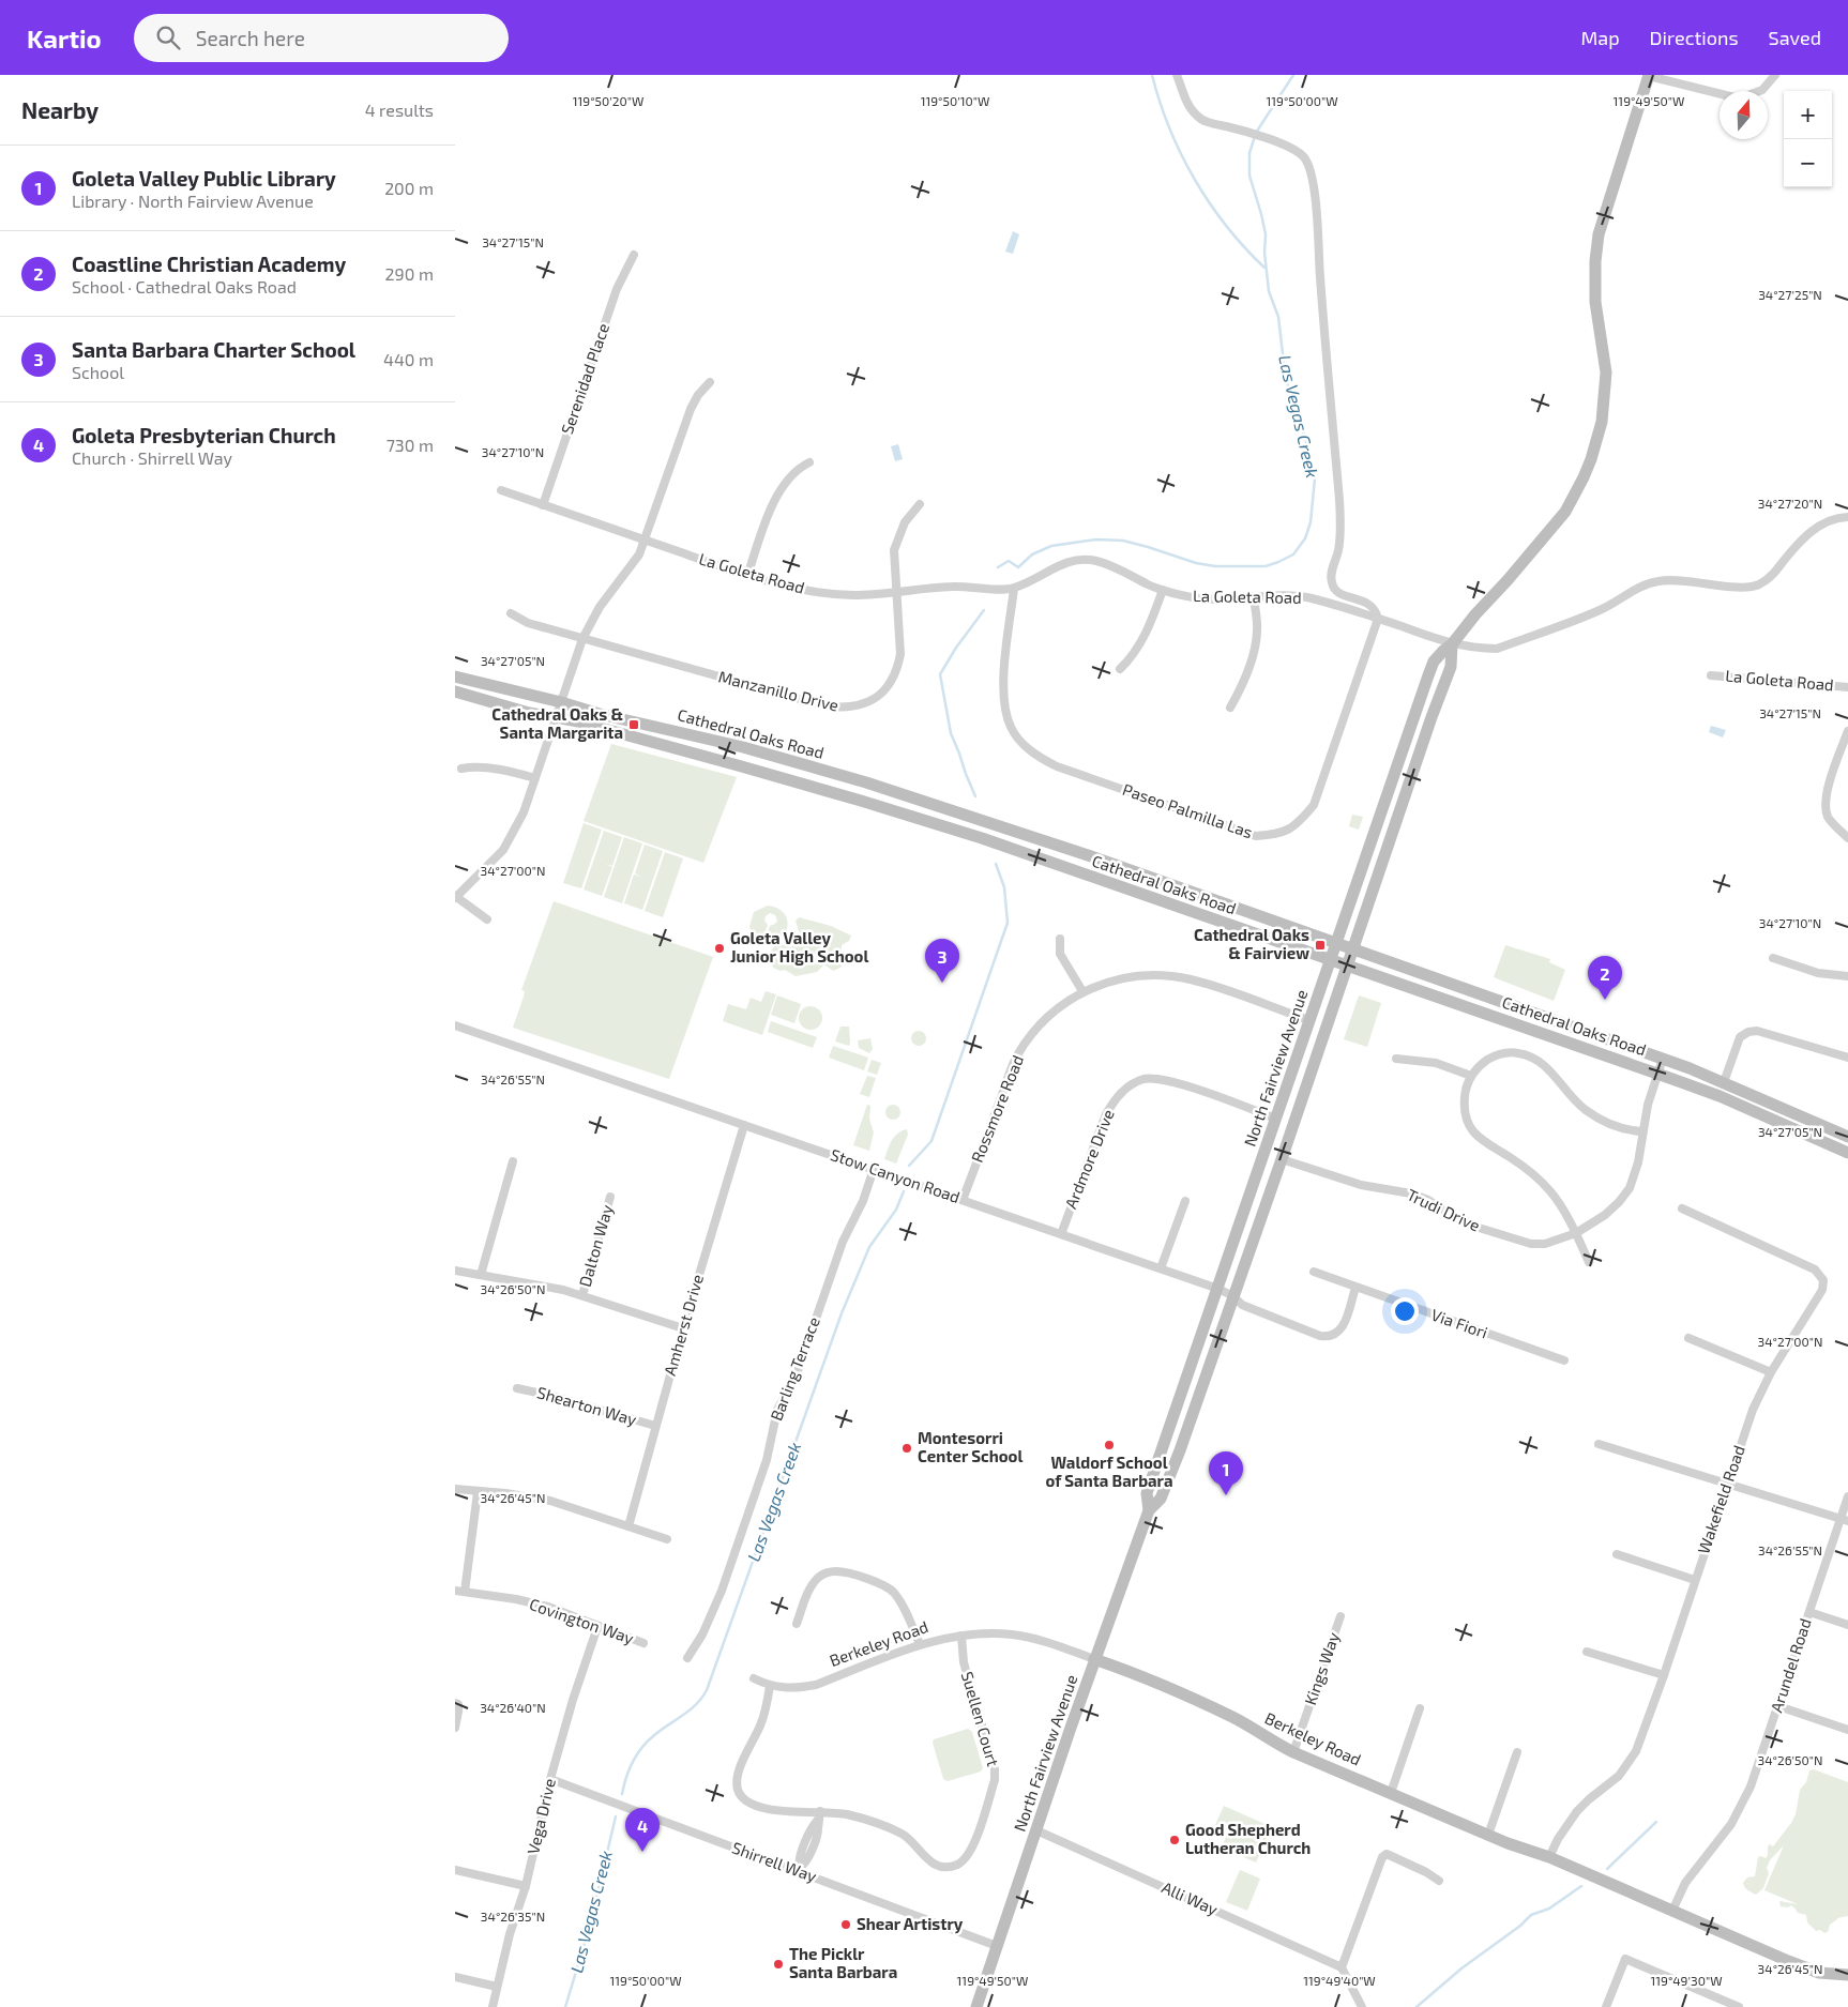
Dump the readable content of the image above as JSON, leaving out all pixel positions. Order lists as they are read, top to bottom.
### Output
{
  "streets": {
    "main road": ["Cathedral Oaks Road", "North Fairview Avenue", "Berkeley Road"],
    "street": [
      "Serenidad Place",
      "La Goleta Road",
      "Manzanillo Drive",
      "Paseo Palmilla Las",
      "Rossmore Road",
      "Ardmore Drive",
      "Stow Canyon Road",
      "Trudi Drive",
      "Dalton Way",
      "Via Fiori",
      "Amherst Drive",
      "Barling Terrace",
      "Shearton Way",
      "Wakefield Road",
      "Covington Way",
      "Arundel Road",
      "Kings Way",
      "Suellen Court",
      "Vega Drive",
      "Shirrell Way",
      "Alli Way"
    ]
  },
  "crossings": [
    ["Serenidad Place", "La Goleta Road"],
    ["La Goleta Road", "Manzanillo Drive"],
    ["La Goleta Road", "Paseo Palmilla Las"],
    ["La Goleta Road", "North Fairview Avenue"],
    ["Cathedral Oaks Road", "North Fairview Avenue"],
    ["Cathedral Oaks Road", "Trudi Drive"],
    ["North Fairview Avenue", "Rossmore Road"],
    ["North Fairview Avenue", "Ardmore Drive"],
    ["North Fairview Avenue", "Stow Canyon Road"],
    ["North Fairview Avenue", "Trudi Drive"],
    ["North Fairview Avenue", "Berkeley Road"],
    ["North Fairview Avenue", "Shirrell Way"],
    ["North Fairview Avenue", "Alli Way"],
    ["Rossmore Road", "Stow Canyon Road"],
    ["Ardmore Drive", "Stow Canyon Road"],
    ["Stow Canyon Road", "Via Fiori"],
    ["Stow Canyon Road", "Amherst Drive"],
    ["Stow Canyon Road", "Barling Terrace"],
    ["Amherst Drive", "Shearton Way"],
    ["Wakefield Road", "Berkeley Road"],
    ["Covington Way", "Vega Drive"],
    ["Berkeley Road", "Arundel Road"],
    ["Berkeley Road", "Kings Way"],
    ["Berkeley Road", "Suellen Court"],
    ["Vega Drive", "Shirrell Way"]
  ],
  "water": ["Las Vegas Creek"],
  "places": {
    "transit": ["Cathedral Oaks & Santa Margarita", "Cathedral Oaks & Fairview"],
    "other": [
      "Goleta Valley Junior High School",
      "Waldorf School of Santa Barbara",
      "Montesorri Center School",
      "Good Shepherd Lutheran Church",
      "Shear Artistry",
      "The Picklr Santa Barbara"
    ]
  },
  "north": "top",
  "page": {
    "header": "Kartio",
    "search": "Search here",
    "nav": ["Map", "Directions", "Saved"],
    "heading": ["Nearby", "4 results"],
    "map_buttons": ["+", "−"],
    "list": [
      {
        "mark": "1",
        "name": "Goleta Valley Public Library",
        "note": "Library · North Fairview Avenue",
        "value": "200 m"
      },
      {
        "mark": "2",
        "name": "Coastline Christian Academy",
        "note": "School · Cathedral Oaks Road",
        "value": "290 m"
      },
      {
        "mark": "3",
        "name": "Santa Barbara Charter School",
        "note": "School",
        "value": "440 m"
      },
      {
        "mark": "4",
        "name": "Goleta Presbyterian Church",
        "note": "Church · Shirrell Way",
        "value": "730 m"
      }
    ],
    "pins": [
      "3",
      "2",
      "1",
      "4"
    ]
  },
  "coordinates": [
    "119°50'00\"W",
    "119°49'50\"W",
    "119°50'20\"W",
    "119°50'10\"W",
    "34°27'15\"N",
    "34°27'25\"N",
    "34°27'10\"N",
    "34°27'20\"N",
    "34°27'05\"N",
    "34°27'00\"N",
    "34°26'55\"N",
    "34°26'50\"N",
    "34°26'45\"N",
    "34°26'40\"N",
    "34°26'35\"N",
    "119°49'40\"W",
    "119°49'30\"W"
  ]
}
